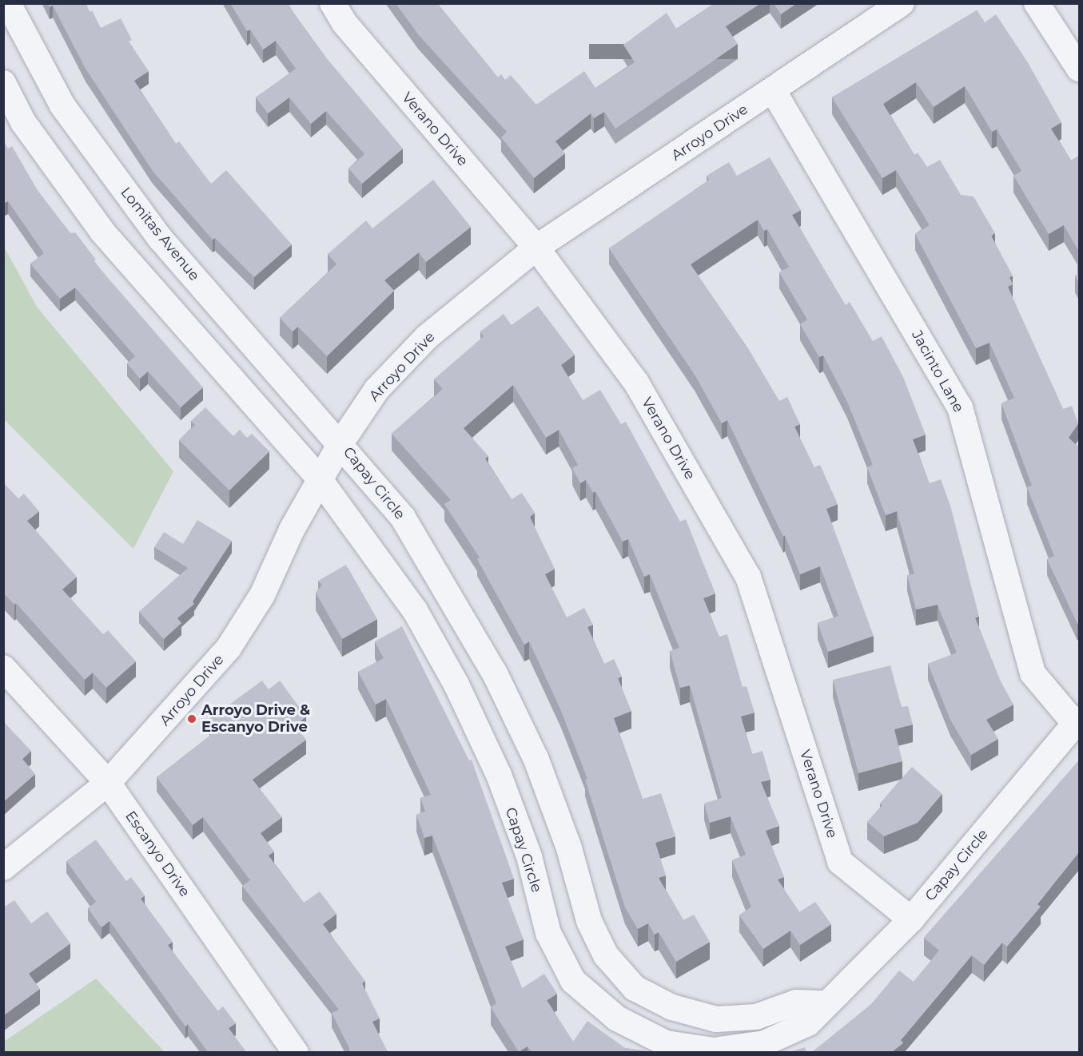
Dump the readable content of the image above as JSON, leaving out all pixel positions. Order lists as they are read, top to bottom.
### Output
{
  "streets": {
    "street": [
      "Verano Drive",
      "Arroyo Drive",
      "Lomitas Avenue",
      "Jacinto Lane",
      "Capay Circle",
      "Escanyo Drive"
    ]
  },
  "crossings": [
    ["Verano Drive", "Arroyo Drive"],
    ["Verano Drive", "Capay Circle"],
    ["Arroyo Drive", "Lomitas Avenue"],
    ["Arroyo Drive", "Jacinto Lane"],
    ["Arroyo Drive", "Capay Circle"],
    ["Arroyo Drive", "Escanyo Drive"],
    ["Lomitas Avenue", "Capay Circle"],
    ["Jacinto Lane", "Capay Circle"]
  ],
  "places": ["Arroyo Drive & Escanyo Drive"]
}
